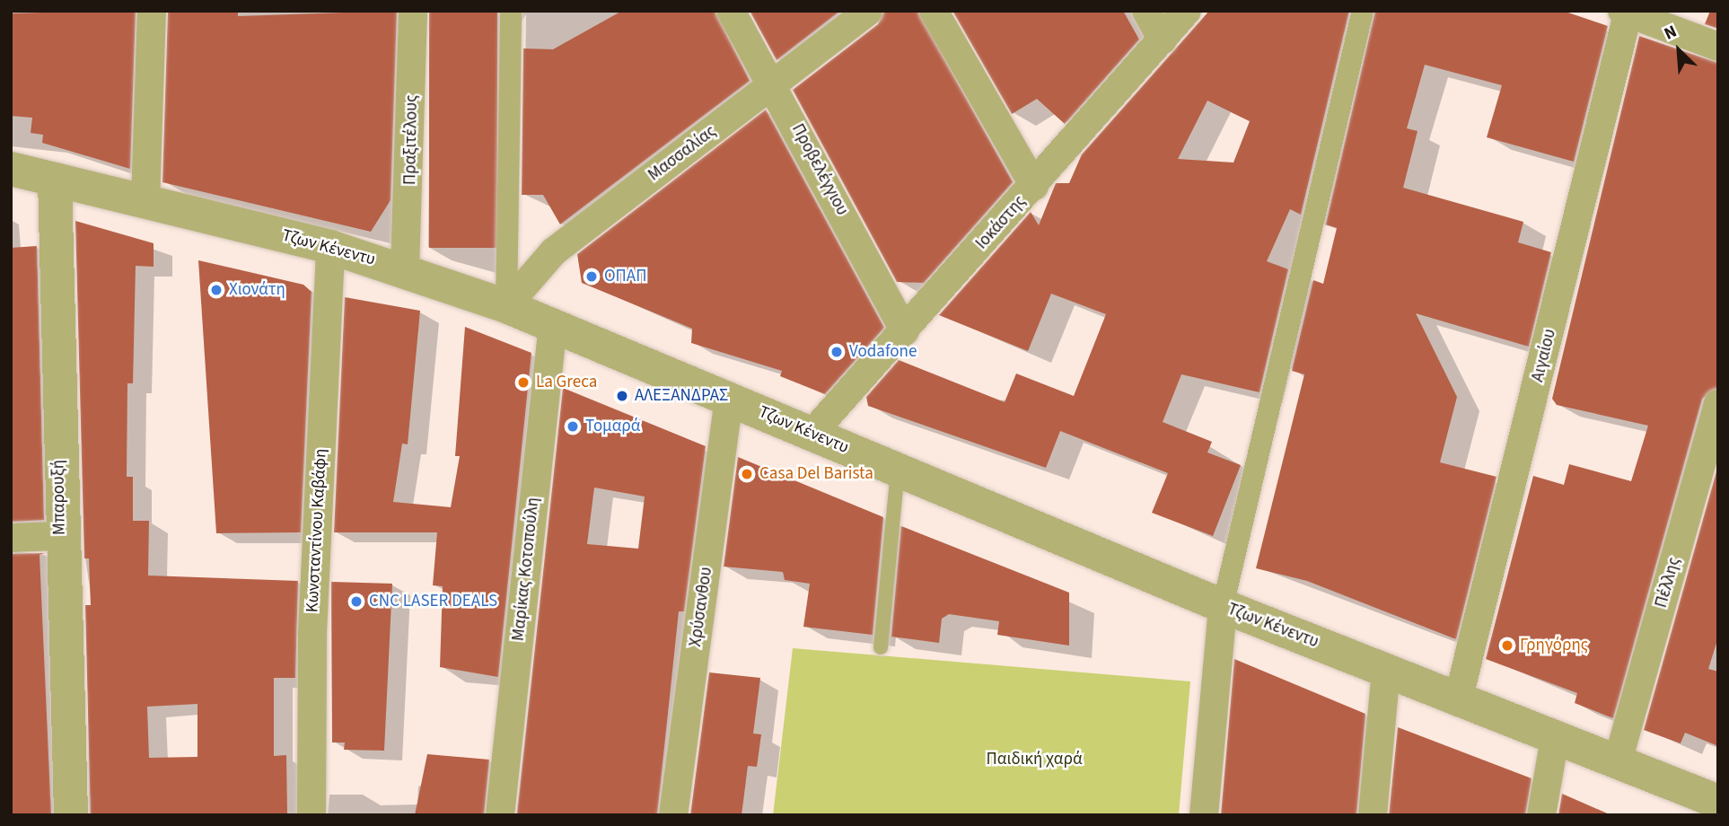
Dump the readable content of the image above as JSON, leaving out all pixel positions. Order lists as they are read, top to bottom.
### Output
{
  "streets": {
    "street": [
      "Πραξιτέλους",
      "Μασσαλίας",
      "Προβελέγγιου",
      "Ιοκάστης",
      "Τζων Κένεντυ",
      "Αιγαίου",
      "Μπαρουξή",
      "Κωνσταντίνου Καβάφη",
      "Μαρίκας Κοτοπούλη",
      "Πέλλης",
      "Χρύσανθου"
    ]
  },
  "crossings": [
    ["Πραξιτέλους", "Τζων Κένεντυ"],
    ["Μασσαλίας", "Προβελέγγιου"],
    ["Μασσαλίας", "Τζων Κένεντυ"],
    ["Προβελέγγιου", "Ιοκάστης"],
    ["Ιοκάστης", "Τζων Κένεντυ"],
    ["Τζων Κένεντυ", "Αιγαίου"],
    ["Τζων Κένεντυ", "Μπαρουξή"],
    ["Τζων Κένεντυ", "Κωνσταντίνου Καβάφη"],
    ["Τζων Κένεντυ", "Μαρίκας Κοτοπούλη"],
    ["Τζων Κένεντυ", "Πέλλης"],
    ["Τζων Κένεντυ", "Χρύσανθου"]
  ],
  "parks": ["Παιδική χαρά"],
  "places": [
    "ΟΠΑΠ",
    "Χιονάτη",
    "Vodafone",
    "La Greca",
    "ΑΛΕΞΑΝΔΡΑΣ",
    "Τομαρά",
    "Casa Del Barista",
    "CNC LASER DEALS",
    "Γρηγόρης"
  ],
  "north": "top left"
}
